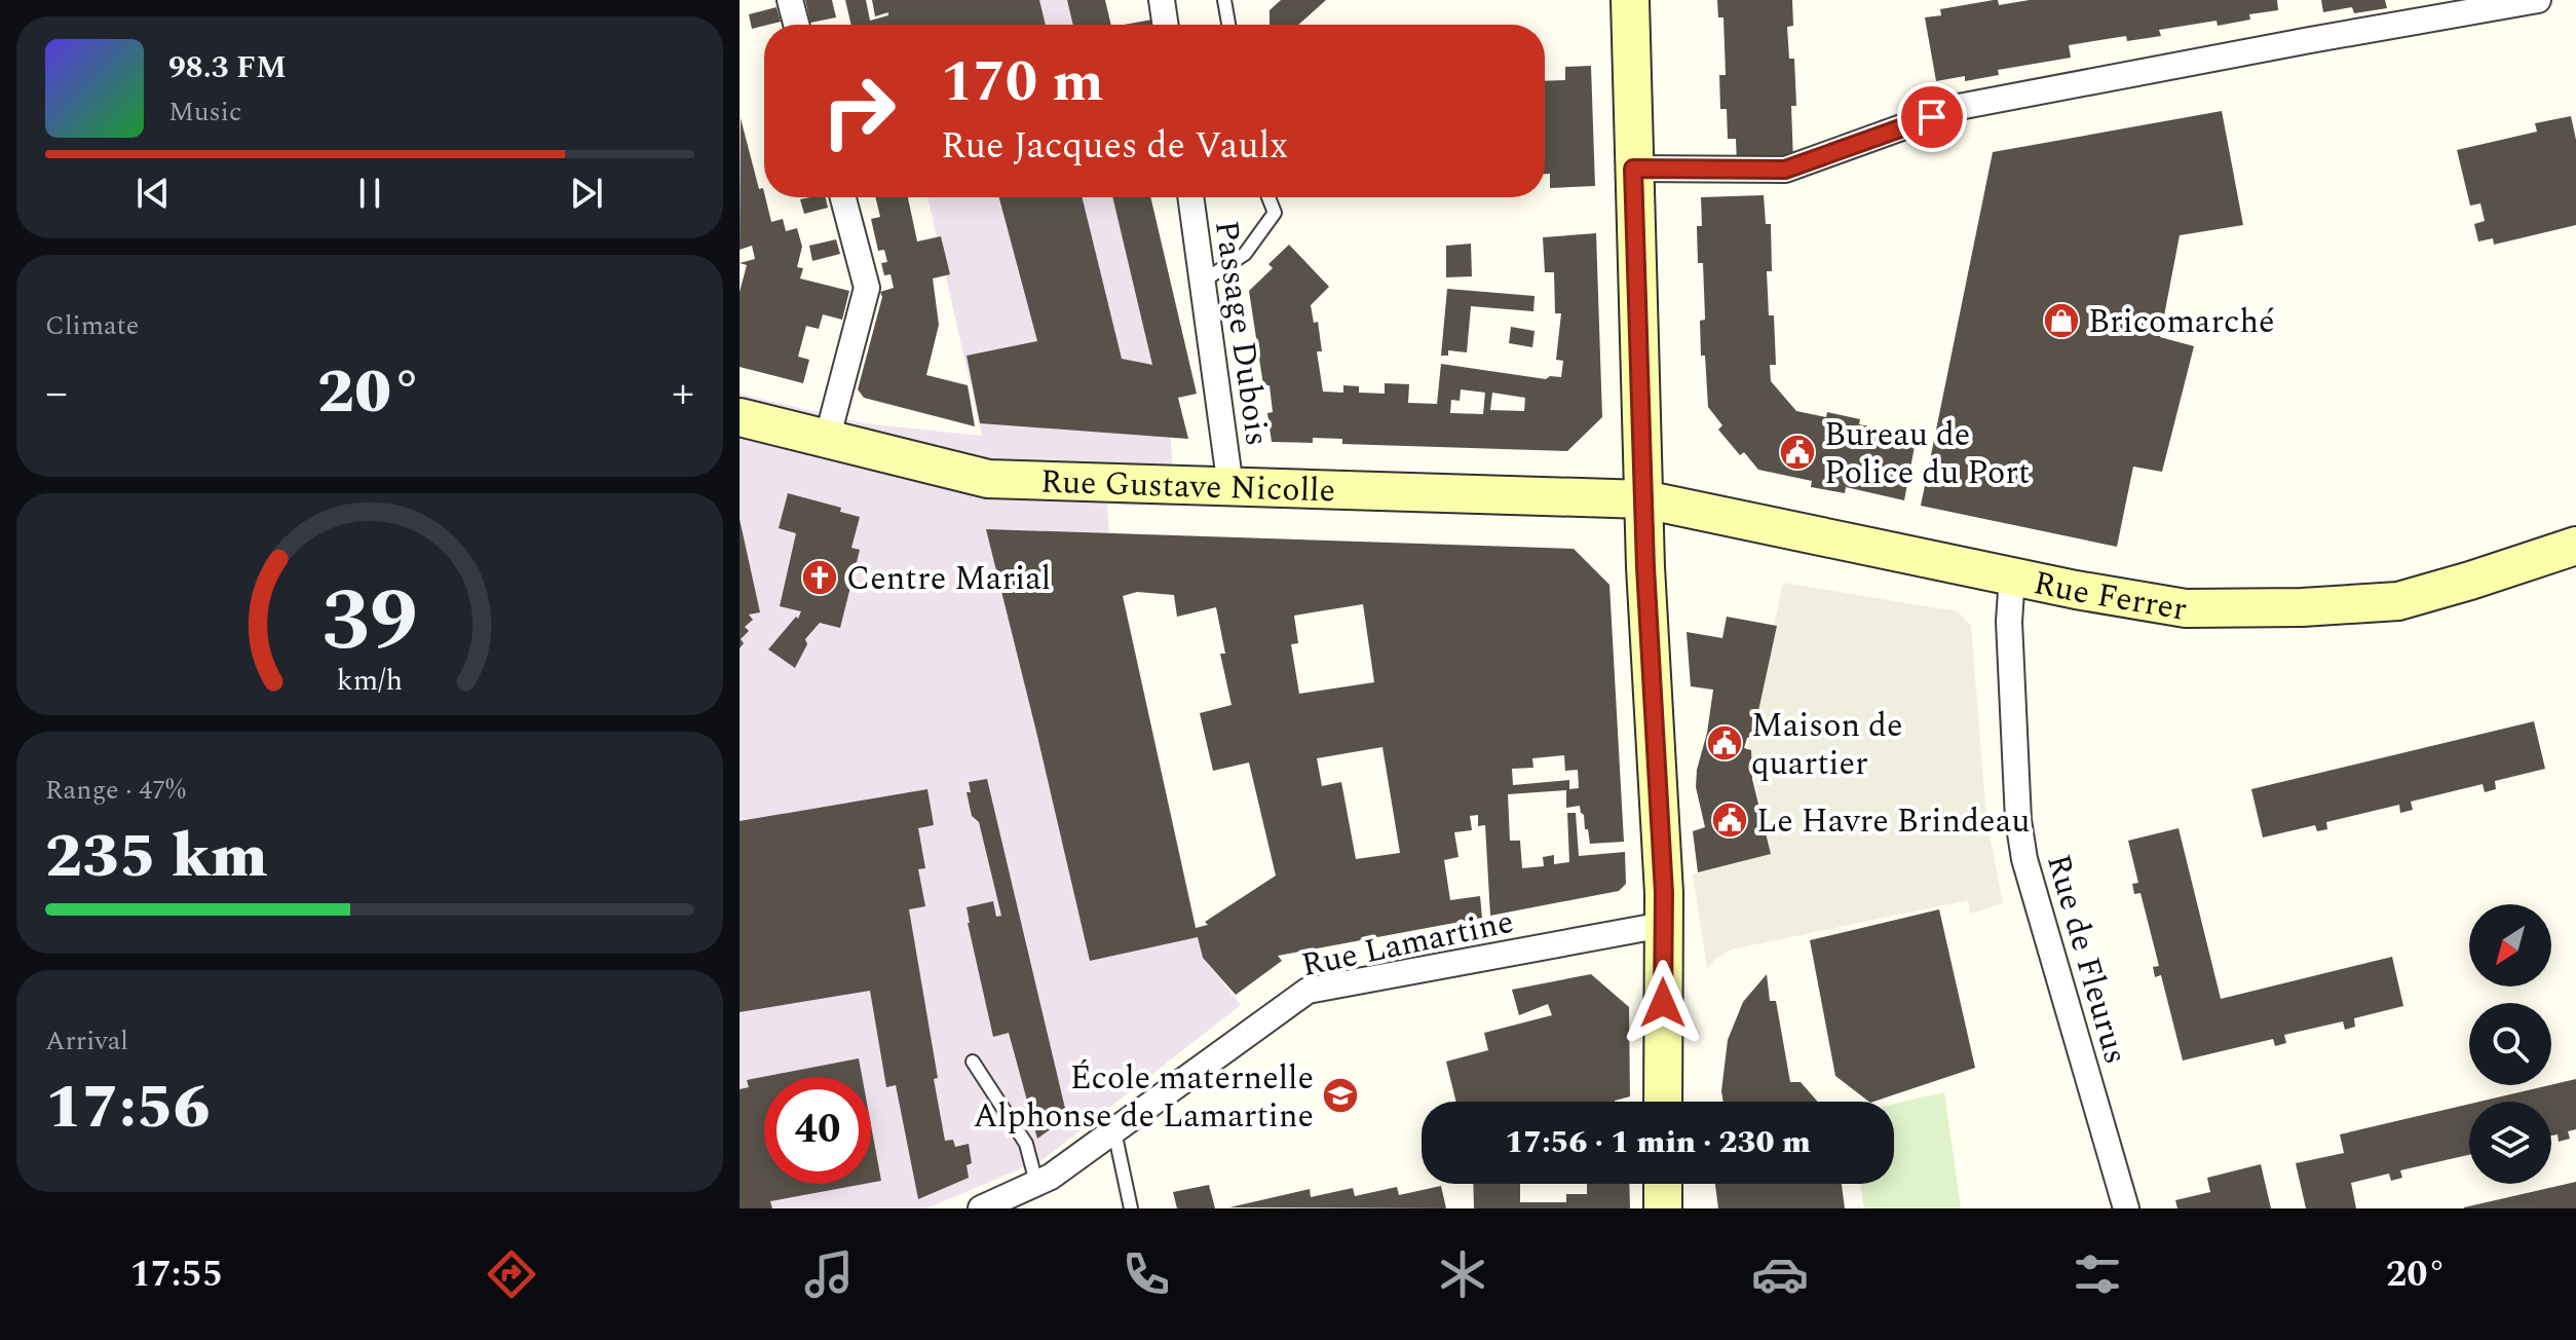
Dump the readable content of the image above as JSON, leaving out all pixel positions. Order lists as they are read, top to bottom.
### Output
{
  "streets": {
    "street": [
      "Passage Dubois",
      "Rue Gustave Nicolle",
      "Rue Ferrer",
      "Rue Lamartine",
      "Rue de Fleurus"
    ]
  },
  "crossings": [
    ["Passage Dubois", "Rue Gustave Nicolle"],
    ["Rue Gustave Nicolle", "Rue Ferrer"],
    ["Rue Ferrer", "Rue de Fleurus"]
  ],
  "places": {
    "shop": ["Bricomarché"],
    "public building": ["Bureau de Police du Port", "Maison de quartier", "Le Havre Brindeau"],
    "church": ["Centre Marial"],
    "school or university": ["École maternelle Alphonse de Lamartine"]
  },
  "north": "bottom left",
  "page": {
    "turn": ["170 m", "Rue Jacques de Vaulx"],
    "song": ["98.3 FM", "Music"],
    "tile": [
      "Climate",
      ["Range · 47%", "235 km"],
      ["Arrival", "17:56"]
    ],
    "heat": ["−", "20°", "+"],
    "limit": "40",
    "trip": "17:56 · 1 min · 230 m",
    "tabs": ["17:55", "20°"],
    "gauge": ["39", "km/h"]
  }
}
